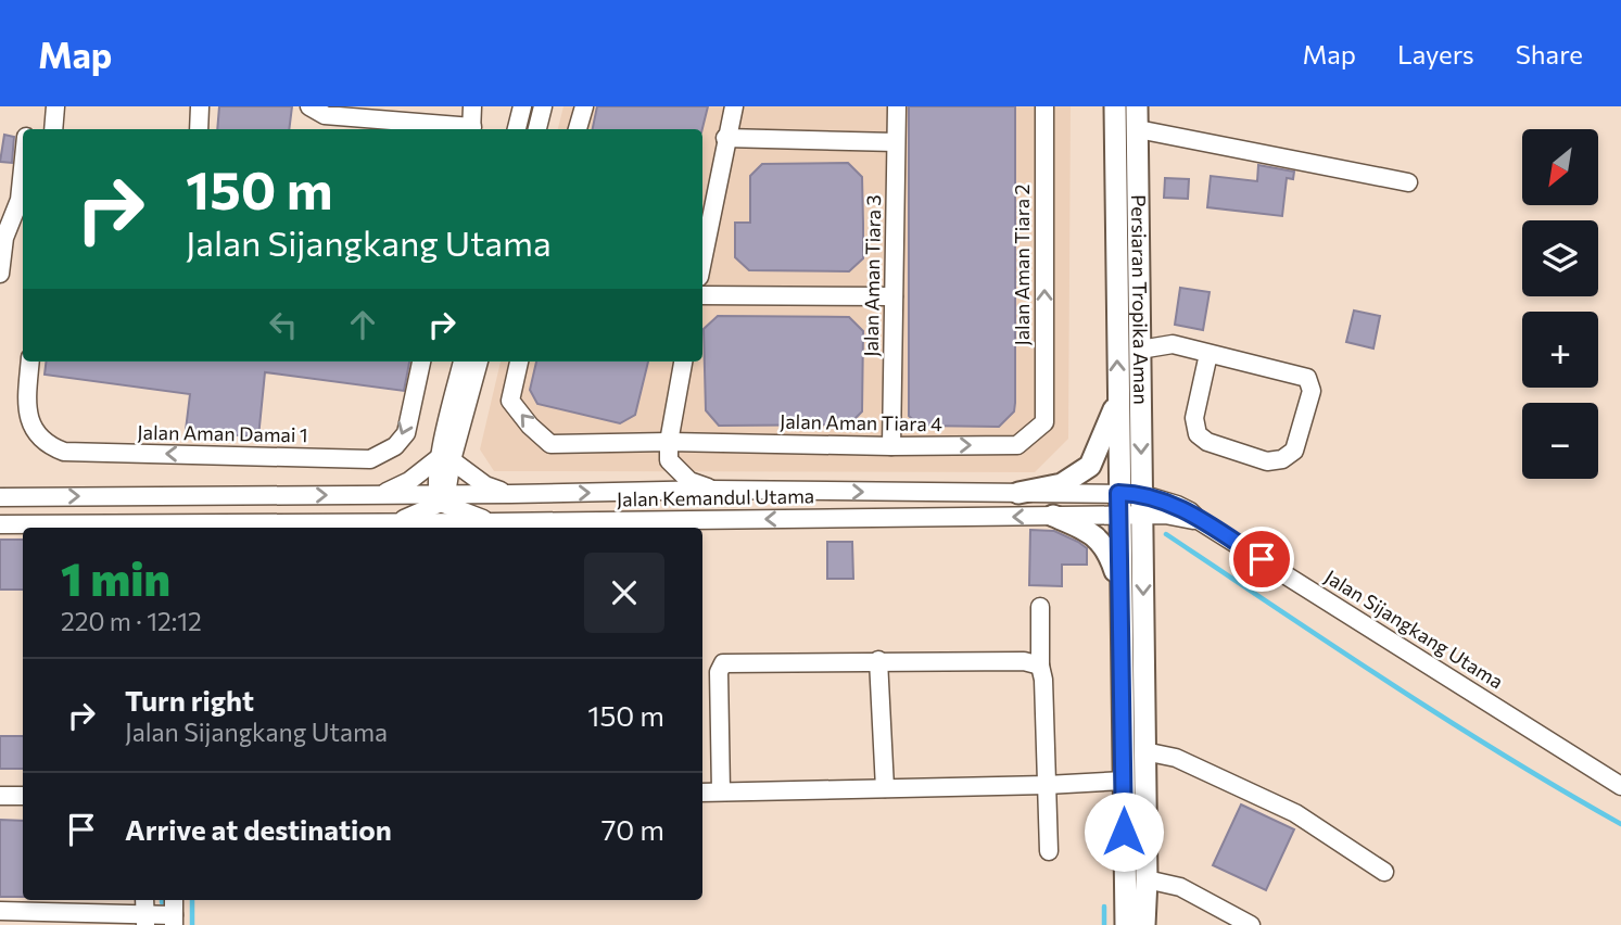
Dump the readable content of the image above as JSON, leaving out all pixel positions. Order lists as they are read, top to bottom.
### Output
{
  "streets": {
    "main road": ["Persiaran Tropika Aman"],
    "street": [
      "Jalan Aman Tiara 2",
      "Jalan Aman Tiara 3",
      "Jalan Aman Tiara 4",
      "Jalan Aman Damai 1",
      "Jalan Kemandul Utama",
      "Jalan Sijangkang Utama"
    ]
  },
  "crossings": [
    ["Jalan Aman Tiara 2", "Jalan Aman Tiara 4"],
    ["Jalan Aman Tiara 3", "Jalan Aman Tiara 4"],
    ["Persiaran Tropika Aman", "Jalan Kemandul Utama"],
    ["Persiaran Tropika Aman", "Jalan Sijangkang Utama"],
    ["Jalan Kemandul Utama", "Jalan Sijangkang Utama"]
  ],
  "one_way": ["Jalan Aman Tiara 2"],
  "north": "bottom left",
  "page": {
    "header": "Map",
    "nav": ["Map", "Layers", "Share"],
    "map_buttons": ["+", "−"],
    "turn": ["150 m", "Jalan Sijangkang Utama"],
    "heading": ["1 min", "220 m · 12:12"],
    "list": [
      {
        "name": "Turn right",
        "note": "Jalan Sijangkang Utama",
        "value": "150 m"
      },
      {
        "name": "Arrive at destination",
        "value": "70 m"
      }
    ]
  }
}
